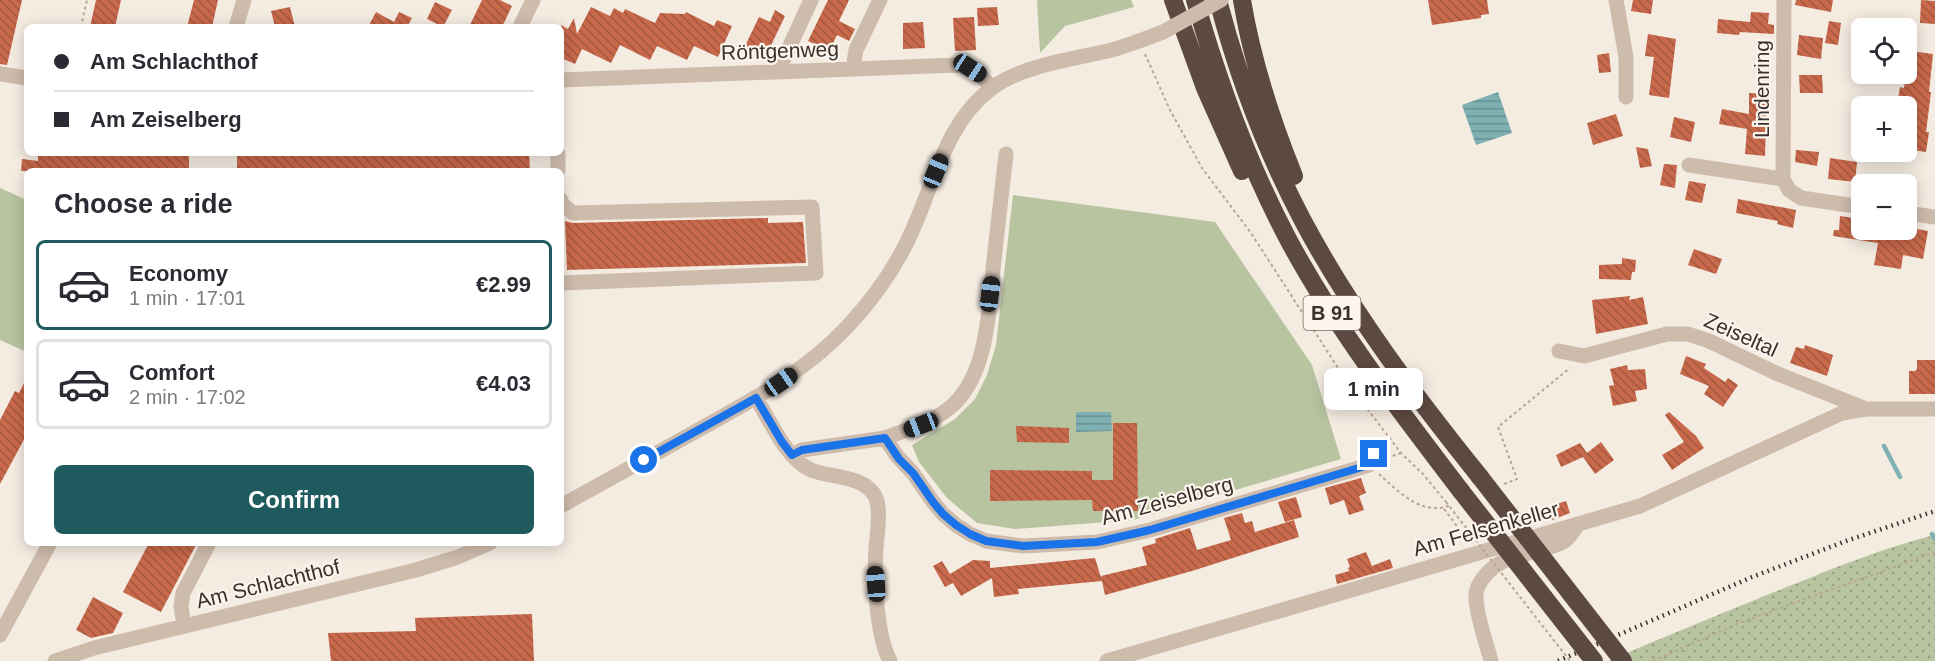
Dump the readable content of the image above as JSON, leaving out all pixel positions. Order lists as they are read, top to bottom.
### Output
{
  "streets": {
    "highway": ["B 91"],
    "street": [
      "Röntgenweg",
      "Lindenring",
      "Zeiseltal",
      "Am Zeiselberg",
      "Am Felsenkeller",
      "Am Schlachthof"
    ]
  },
  "crossings": [
    ["Zeiseltal", "Am Felsenkeller"]
  ],
  "page": {
    "map_buttons": ["+", "−"],
    "banner": ["Am Schlachthof", "Am Zeiselberg"],
    "heading": "Choose a ride",
    "list": [
      {
        "name": "Economy",
        "note": "1 min · 17:01",
        "value": "€2.99"
      },
      {
        "name": "Comfort",
        "note": "2 min · 17:02",
        "value": "€4.03"
      }
    ],
    "bubble": "1 min",
    "buttons": "Confirm"
  }
}
